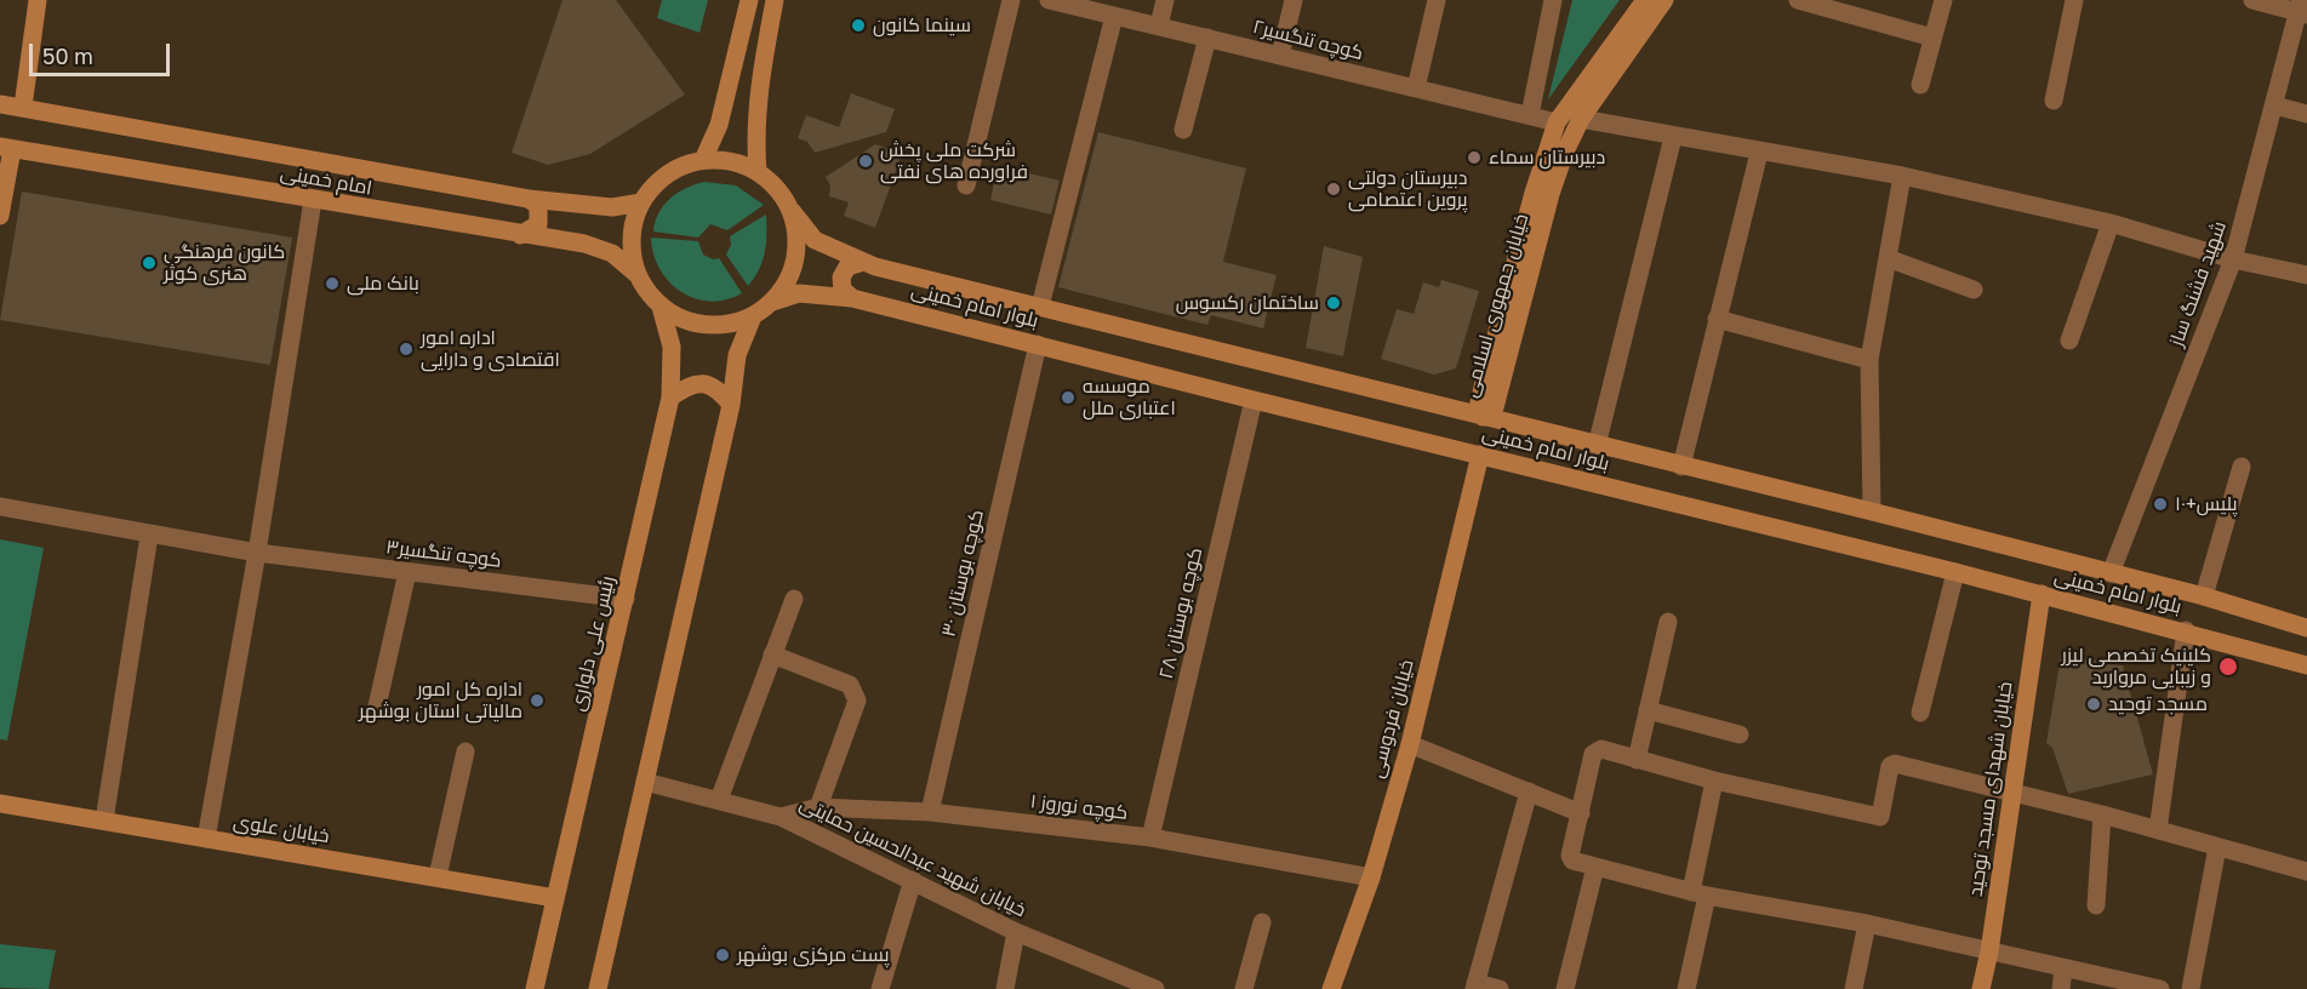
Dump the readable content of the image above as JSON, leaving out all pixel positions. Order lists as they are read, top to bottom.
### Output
{
  "streets": {
    "street": [
      "کوچه تنگسیر۲",
      "امام خمینی",
      "شهید فشنگ ساز",
      "بلوار امام خمینی",
      "خیابان جمهوری اسلامی",
      "کوچه تنگسیر۳",
      "کوچه بوستان ۳۰",
      "کوچه بوستان ۲۸",
      "رئیس علی دلواری",
      "خیابان فردوسی",
      "خیابان شهدای مسجد توحید",
      "کوچه نوروز ۱",
      "خیابان علوی",
      "خیابان شهید عبدالحسین حمایتی"
    ]
  },
  "crossings": [
    ["کوچه تنگسیر۲", "خیابان جمهوری اسلامی"],
    ["امام خمینی", "بلوار امام خمینی"],
    ["امام خمینی", "رئیس علی دلواری"],
    ["شهید فشنگ ساز", "بلوار امام خمینی"],
    ["بلوار امام خمینی", "خیابان جمهوری اسلامی"],
    ["بلوار امام خمینی", "کوچه بوستان ۳۰"],
    ["بلوار امام خمینی", "کوچه بوستان ۲۸"],
    ["بلوار امام خمینی", "رئیس علی دلواری"],
    ["بلوار امام خمینی", "خیابان فردوسی"],
    ["بلوار امام خمینی", "خیابان شهدای مسجد توحید"],
    ["کوچه تنگسیر۳", "رئیس علی دلواری"],
    ["کوچه بوستان ۳۰", "کوچه نوروز ۱"],
    ["کوچه بوستان ۲۸", "کوچه نوروز ۱"],
    ["رئیس علی دلواری", "خیابان علوی"],
    ["خیابان فردوسی", "کوچه نوروز ۱"],
    ["کوچه نوروز ۱", "خیابان شهید عبدالحسین حمایتی"]
  ],
  "places": [
    "سینما کانون",
    "دبیرستان سماء",
    "شرکت ملی پخش فراورده های نفتی",
    "دبیرستان دولتی پروین اعتصامی",
    "کانون فرهنگی هنری کوثر",
    "بانک ملی",
    "ساختمان رکسوس",
    "اداره امور اقتصادی و دارایی",
    "موسسه اعتباری ملل",
    "پلیس+۱۰",
    "کلینیک تخصصی لیزر و زیبایی مروارید",
    "اداره کل امور مالیاتی استان بوشهر",
    "مسجد توحید",
    "پست مرکزی بوشهر"
  ],
  "scale_bar": "50 m"
}
